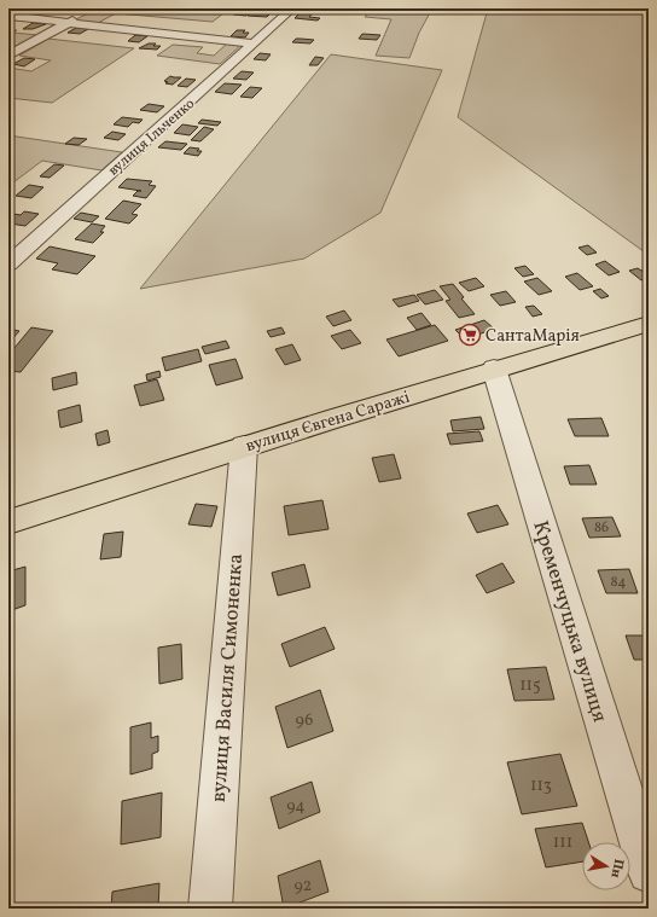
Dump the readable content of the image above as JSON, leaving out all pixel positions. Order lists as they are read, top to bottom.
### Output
{
  "streets": {
    "main road": ["вулиця Євгена Саражі"],
    "street": ["вулиця Ільченко", "Кременчуцька вулиця", "вулиця Василя Симоненка"]
  },
  "crossings": [
    ["вулиця Євгена Саражі", "Кременчуцька вулиця"],
    ["вулиця Євгена Саражі", "вулиця Василя Симоненка"]
  ],
  "places": {
    "supermarket": ["СантаМарія"]
  },
  "house_numbers": [
    "86",
    "84",
    "115",
    "96",
    "113",
    "94",
    "111",
    "92"
  ],
  "north": "right"
}
